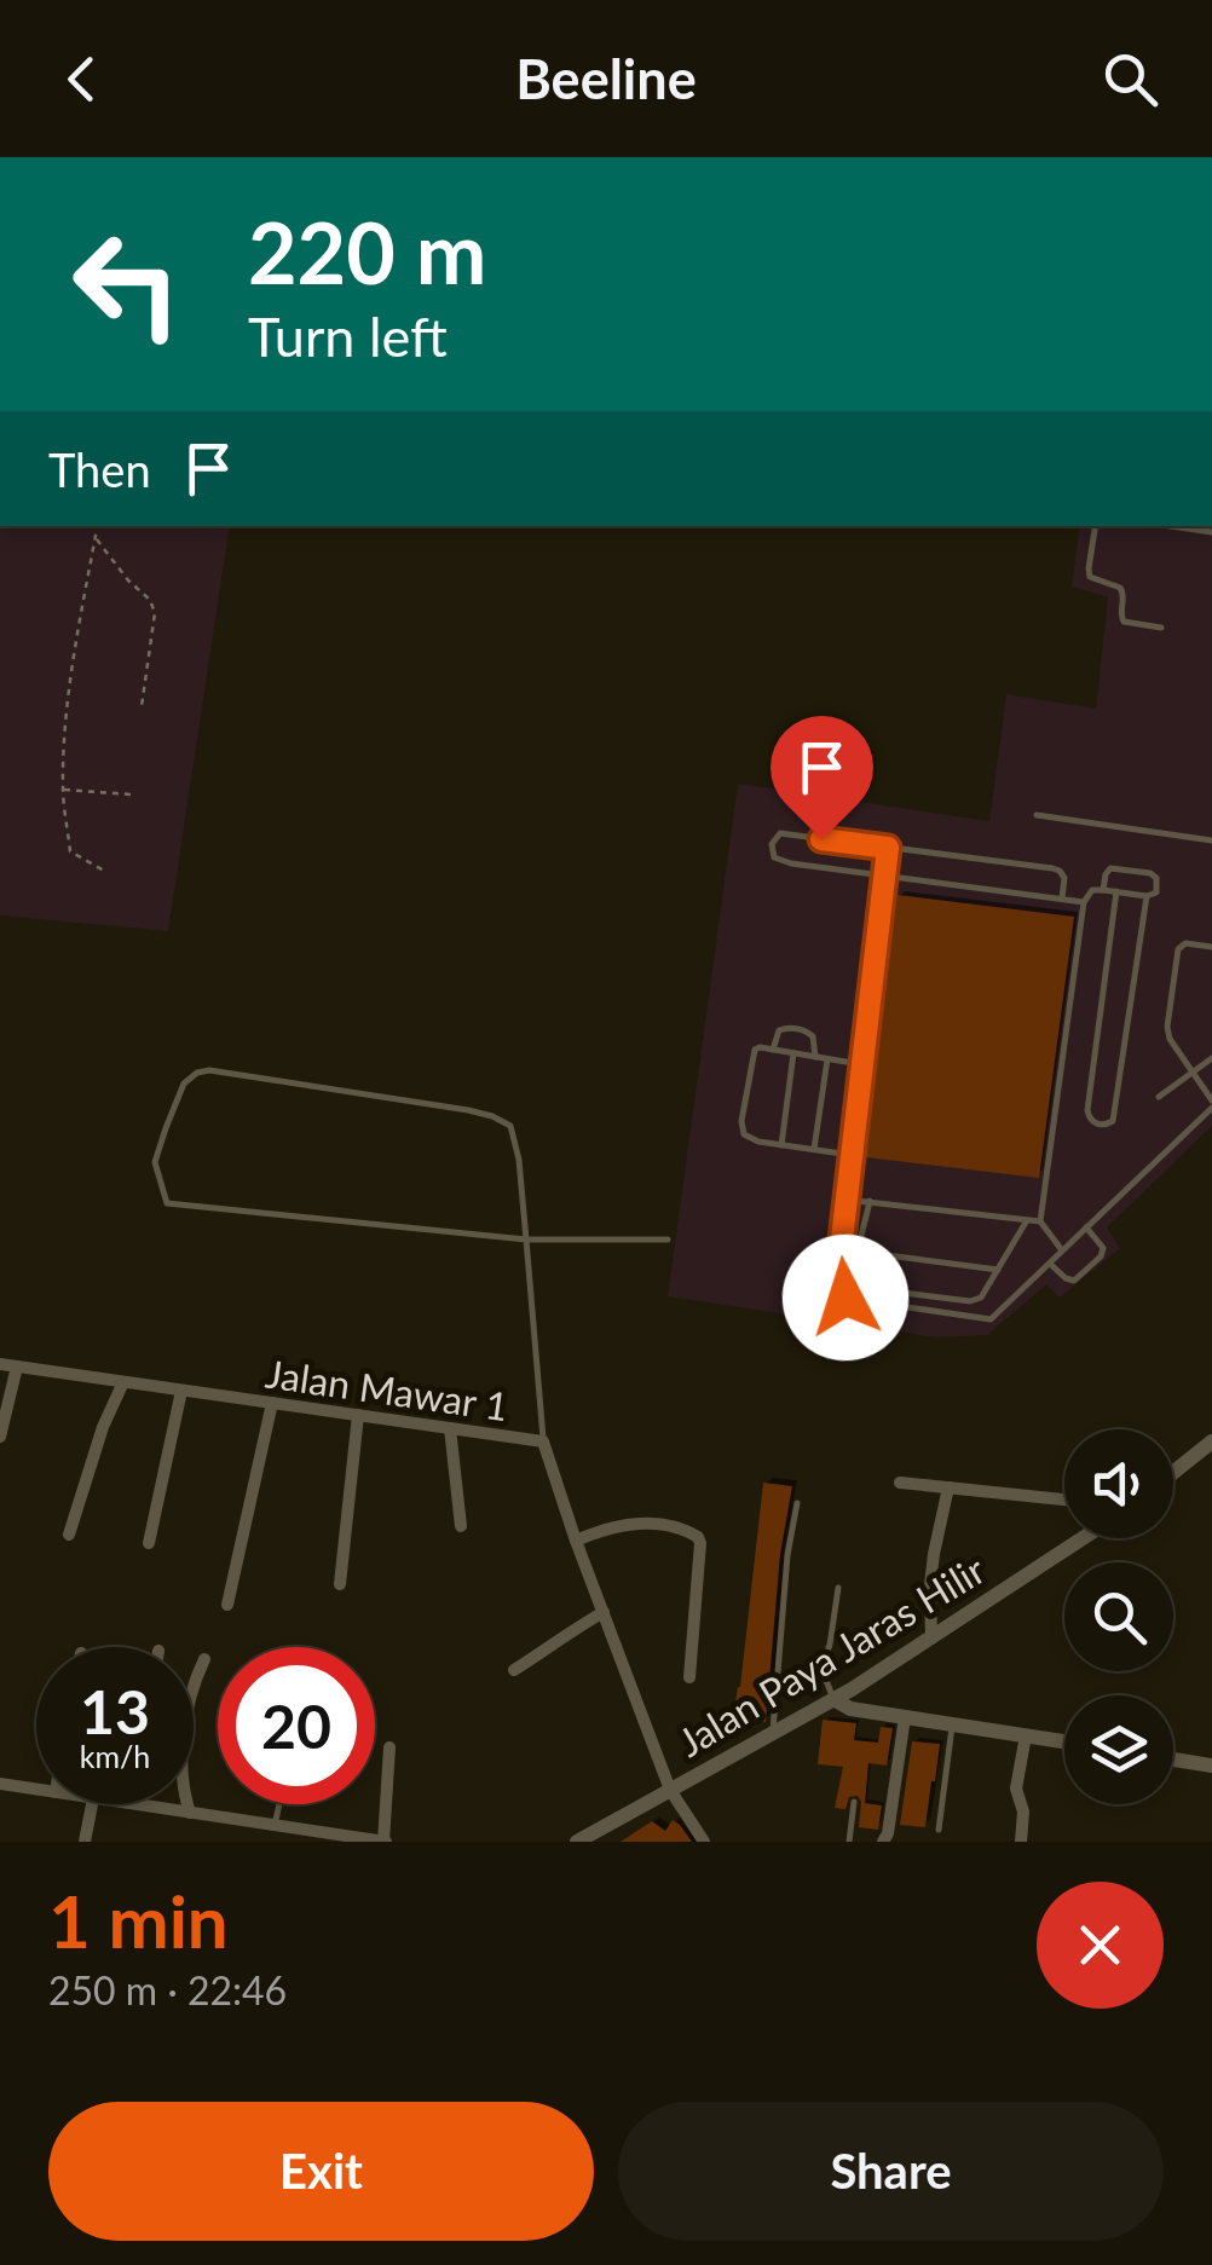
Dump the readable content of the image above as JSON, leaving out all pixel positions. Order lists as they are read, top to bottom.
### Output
{
  "streets": {
    "street": ["Jalan Mawar 1", "Jalan Paya Jaras Hilir"]
  },
  "crossings": [
    ["Jalan Mawar 1", "Jalan Paya Jaras Hilir"]
  ],
  "page": {
    "header": "Beeline",
    "turn": ["220 m", "Turn left"],
    "then": "Then",
    "speed": "13 km/h",
    "limit": "20",
    "heading": ["1 min", "250 m · 22:46"],
    "buttons": ["Exit", "Share"]
  }
}
